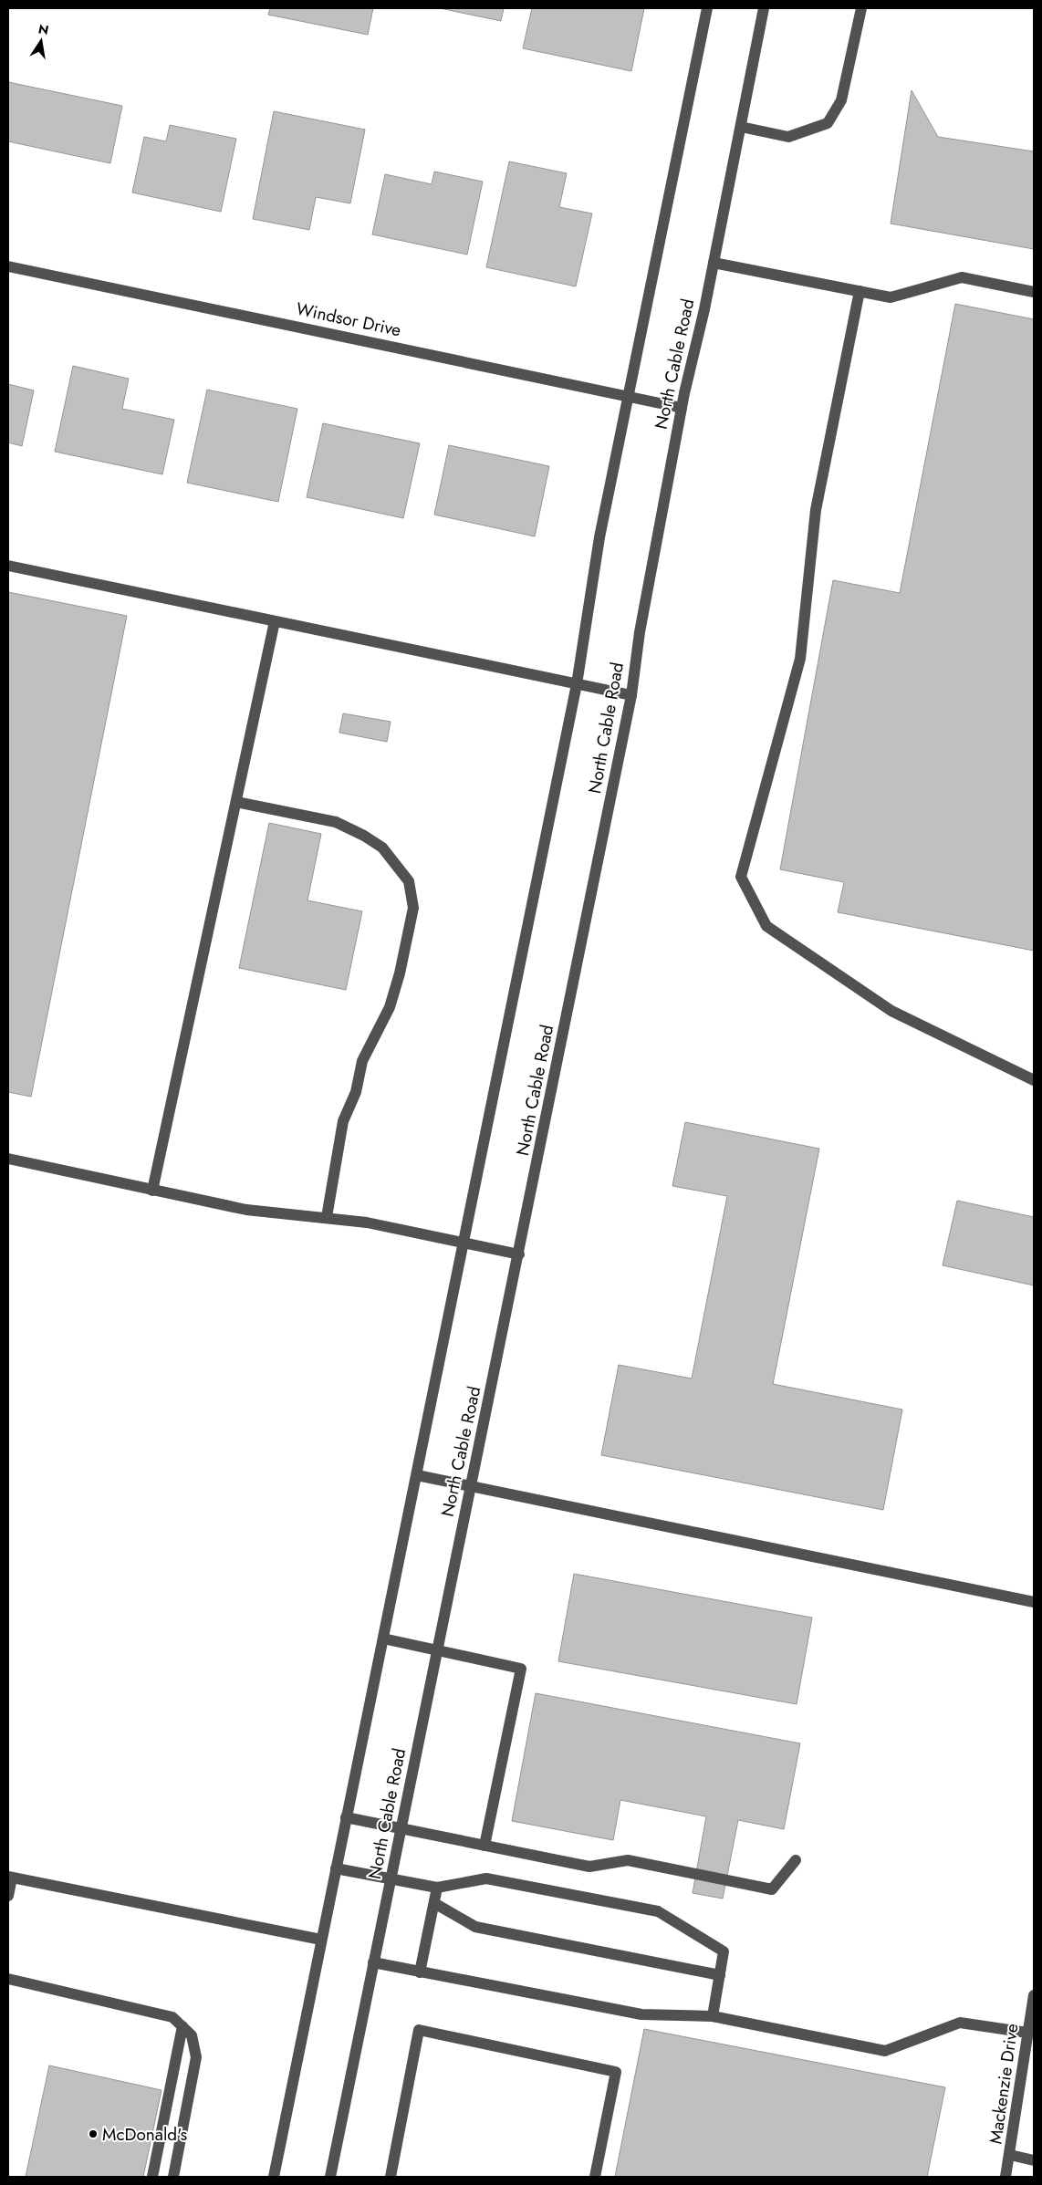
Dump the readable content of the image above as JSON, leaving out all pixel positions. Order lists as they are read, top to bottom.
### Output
{
  "streets": {
    "street": ["Windsor Drive", "North Cable Road", "Mackenzie Drive"]
  },
  "crossings": [
    ["Windsor Drive", "North Cable Road"]
  ],
  "places": ["McDonald's"],
  "north": "top"
}
